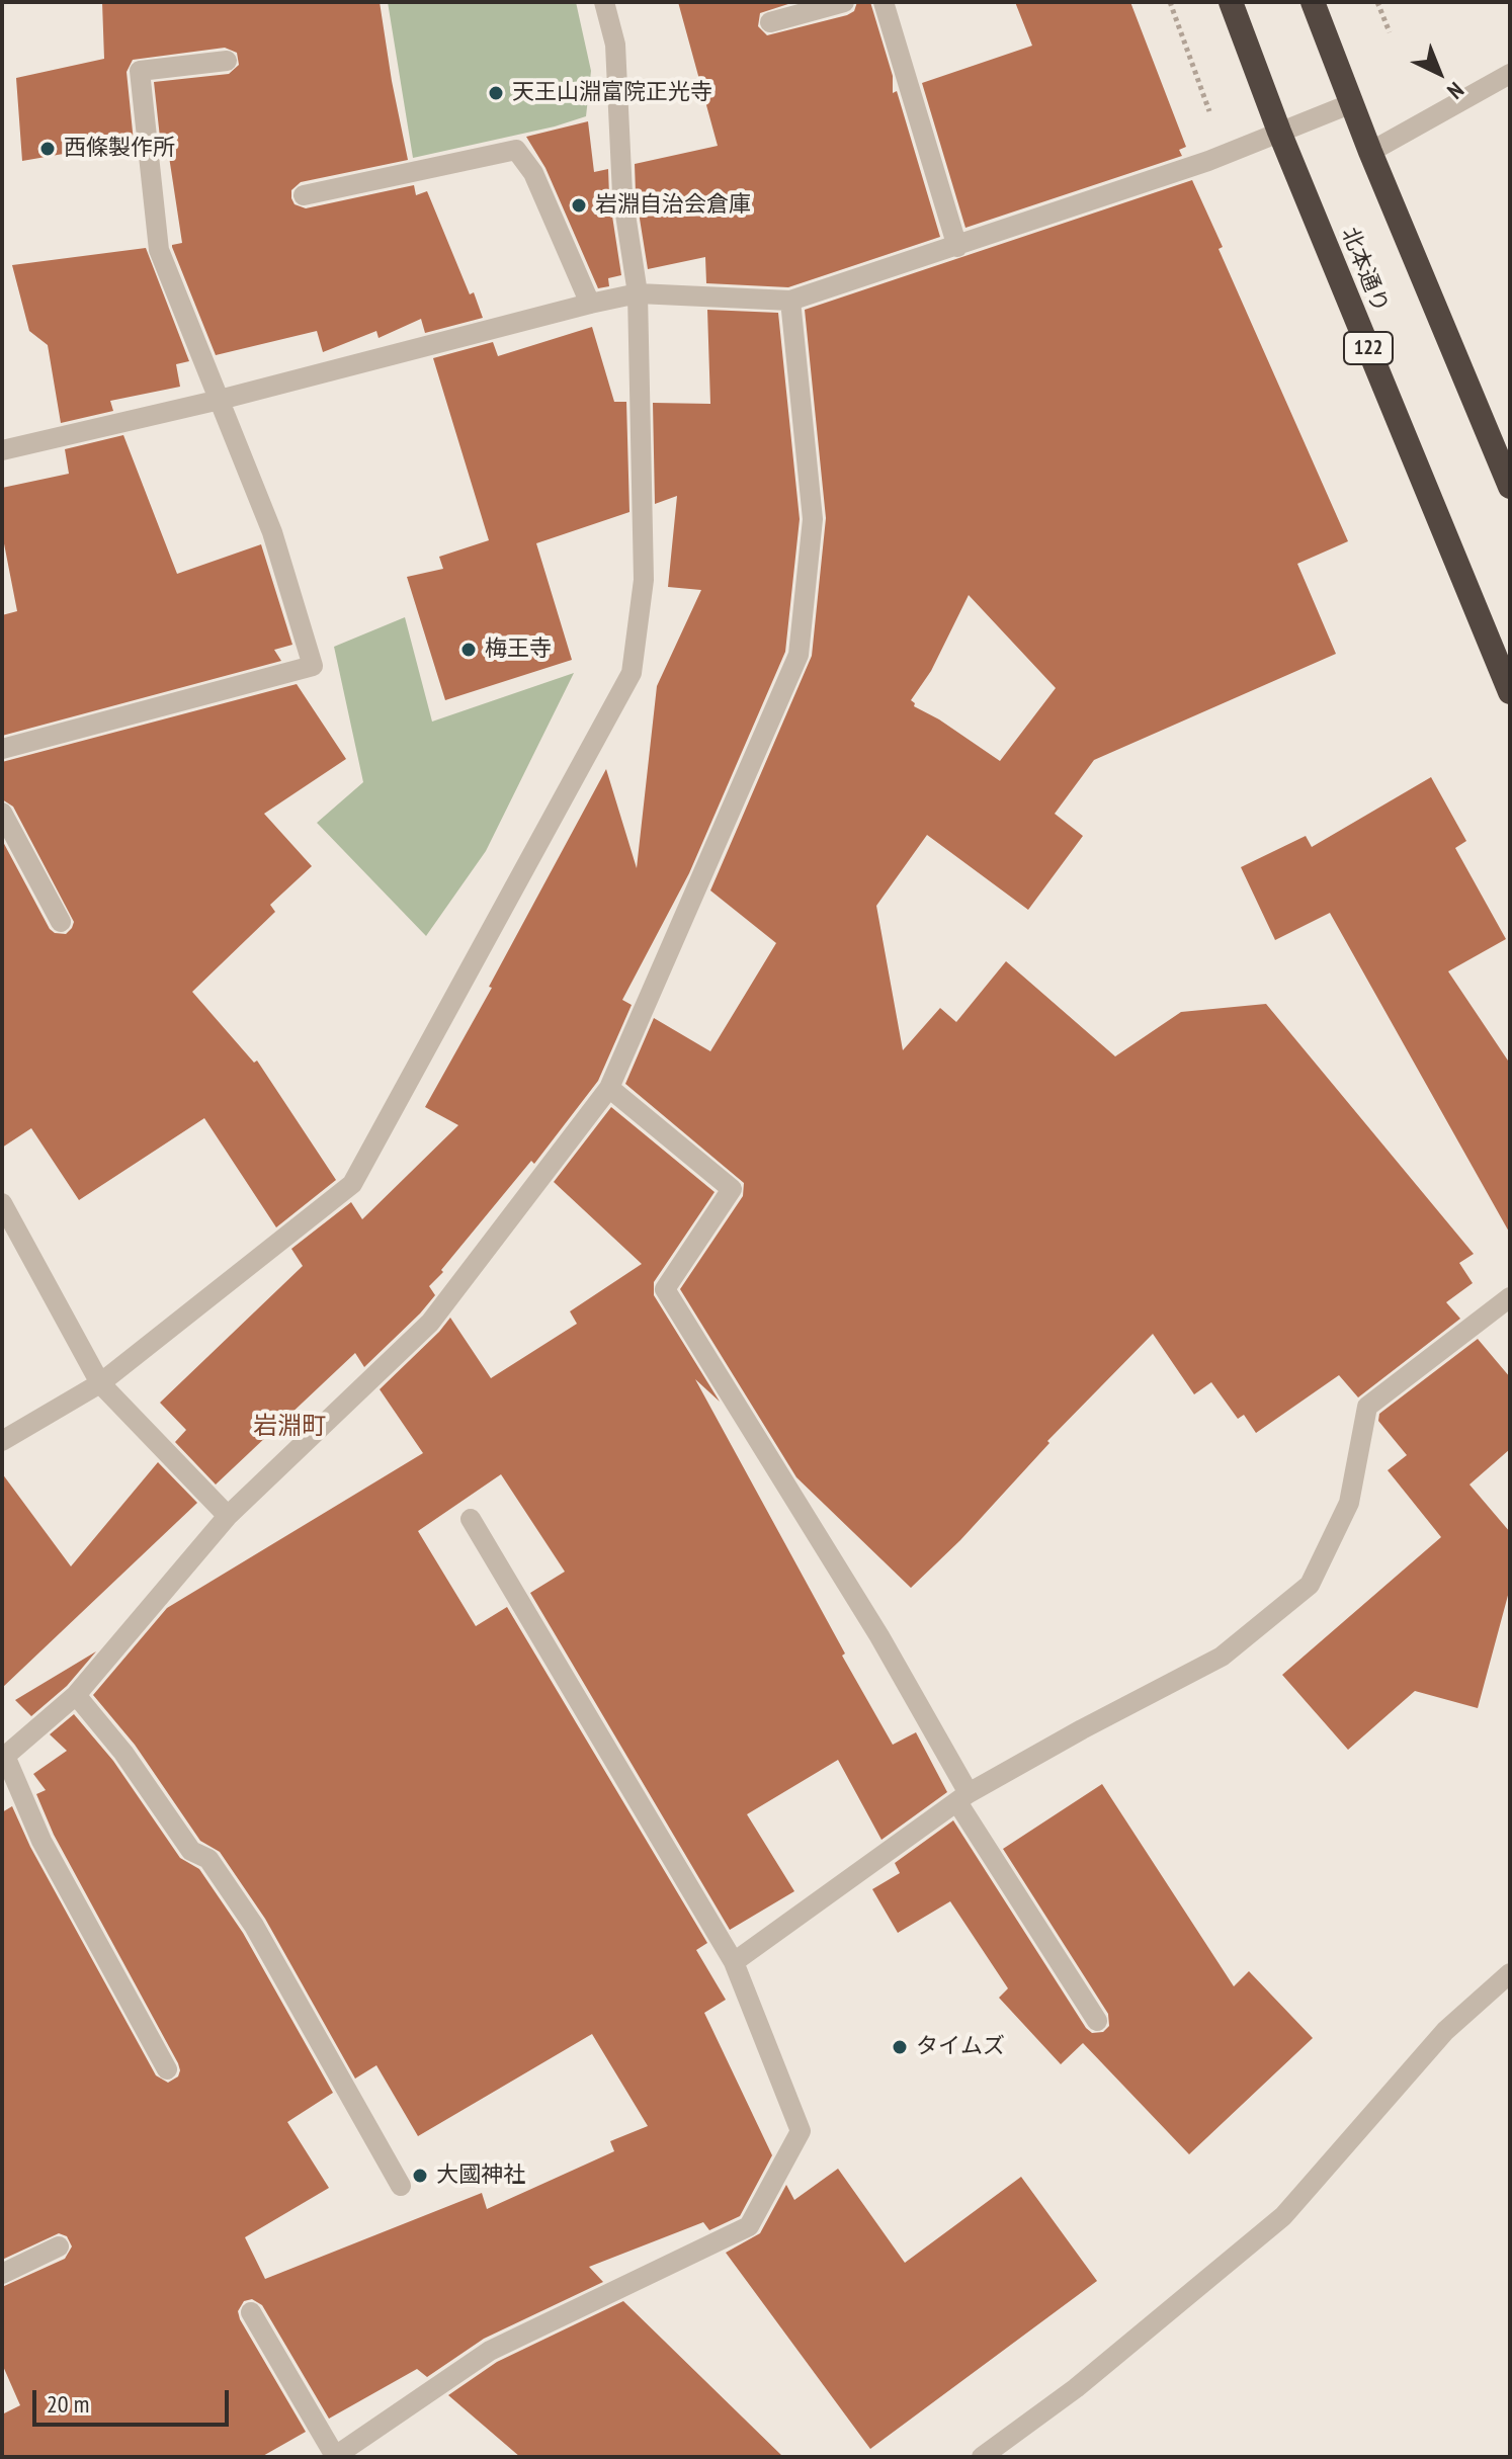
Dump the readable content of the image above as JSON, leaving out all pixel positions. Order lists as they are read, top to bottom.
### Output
{
  "streets": {
    "highway": ["北本通り", "122"]
  },
  "districts": ["岩淵町"],
  "places": [
    "天王山淵富院正光寺",
    "西條製作所",
    "岩淵自治会倉庫",
    "梅王寺",
    "タイムズ",
    "大國神社"
  ],
  "scale_bar": "20 m",
  "north": "bottom right"
}
